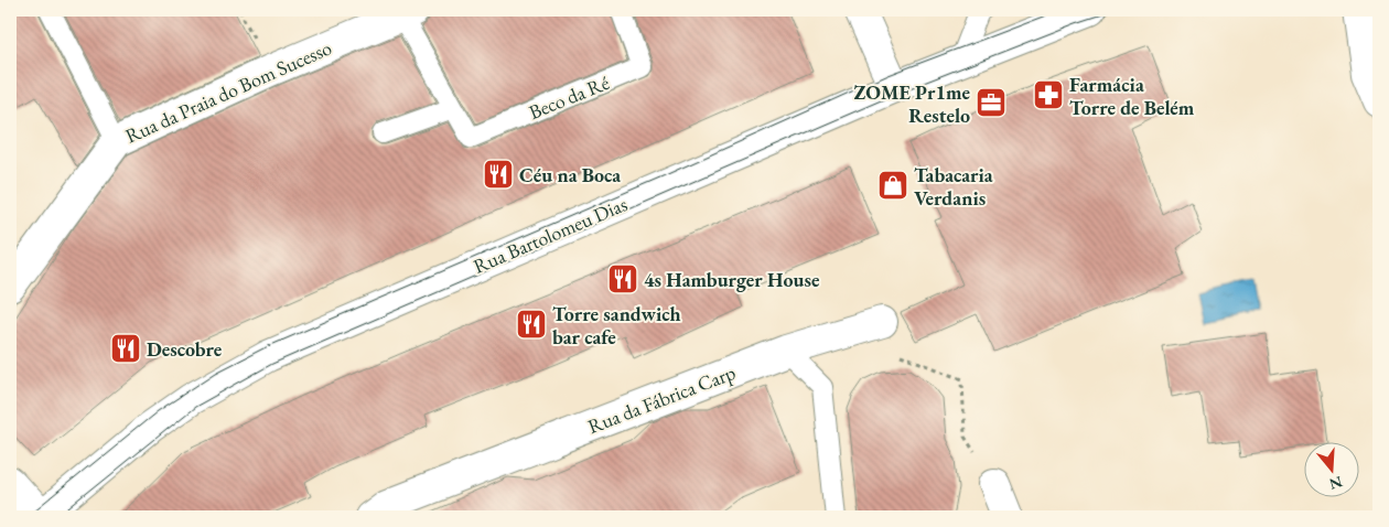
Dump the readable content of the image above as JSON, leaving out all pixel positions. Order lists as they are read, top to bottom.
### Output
{
  "streets": {
    "street": ["Rua da Praia do Bom Sucesso", "Rua Bartolomeu Dias", "Rua da Fábrica Carp"],
    "lane": ["Beco da Ré"]
  },
  "crossings": [
    ["Rua da Praia do Bom Sucesso", "Beco da Ré"]
  ],
  "places": {
    "pharmacy": ["Farmácia Torre de Belém"],
    "office": ["ZOME Pr1me Restelo"],
    "restaurant": [
      "Céu na Boca",
      "4s Hamburger House",
      "Torre sandwich bar cafe",
      "Descobre"
    ],
    "shop": ["Tabacaria Verdanis"]
  },
  "north": "bottom"
}
